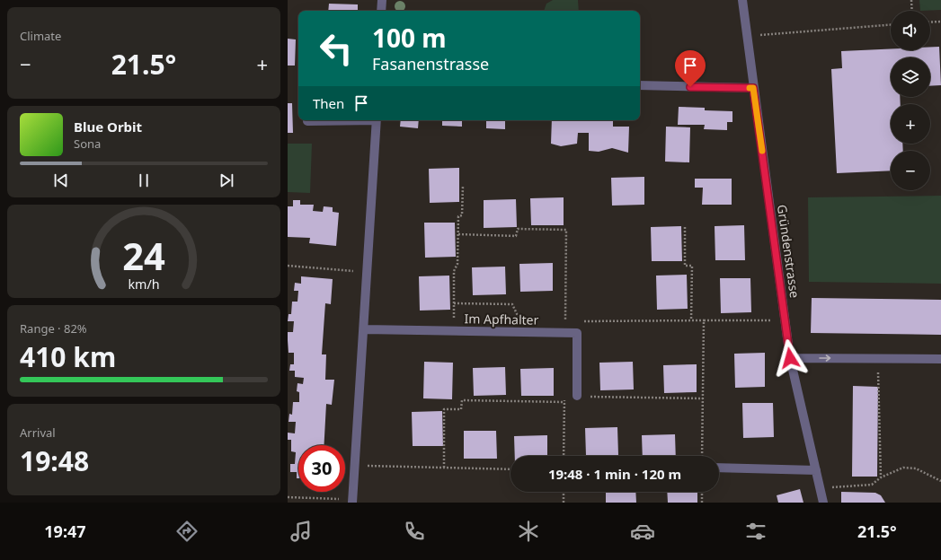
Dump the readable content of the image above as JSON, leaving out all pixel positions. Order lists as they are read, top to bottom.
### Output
{
  "streets": {
    "street": ["Gründenstrasse", "Im Apfhalter"]
  },
  "page": {
    "tile": [
      "Climate",
      ["Range · 82%", "410 km"],
      ["Arrival", "19:48"]
    ],
    "map_buttons": ["+", "−"],
    "turn": ["100 m", "Fasanenstrasse"],
    "heat": ["−", "21.5°", "+"],
    "then": "Then",
    "song": ["Blue Orbit", "Sona"],
    "limit": "30",
    "trip": "19:48 · 1 min · 120 m",
    "tabs": ["19:47", "21.5°"],
    "gauge": ["24", "km/h"]
  }
}
